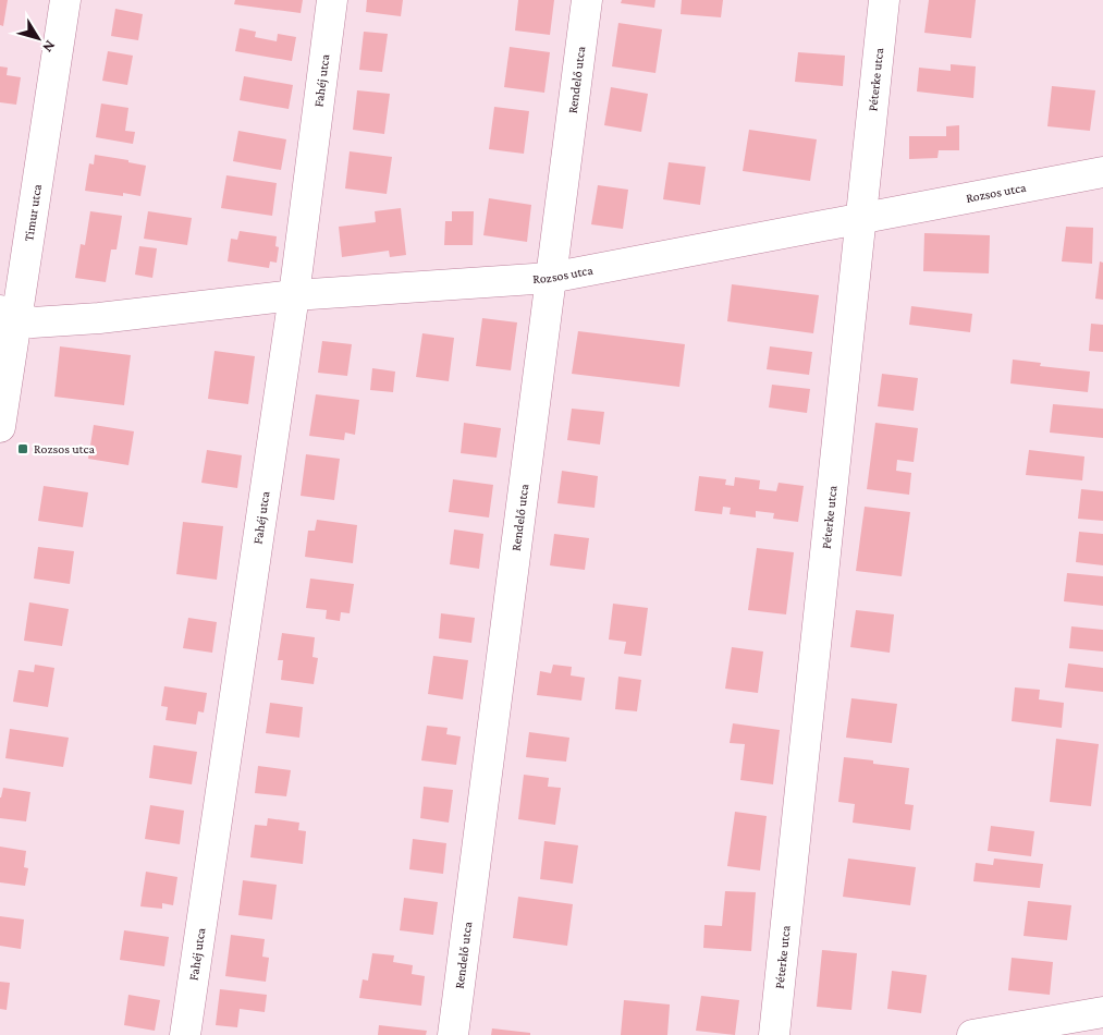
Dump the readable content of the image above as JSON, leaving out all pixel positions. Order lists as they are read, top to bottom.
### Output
{
  "streets": {
    "street": [
      "Péterke utca",
      "Rendelő utca",
      "Fahéj utca",
      "Rozsos utca",
      "Timur utca"
    ]
  },
  "crossings": [
    ["Péterke utca", "Rozsos utca"],
    ["Rendelő utca", "Rozsos utca"],
    ["Fahéj utca", "Rozsos utca"],
    ["Rozsos utca", "Timur utca"]
  ],
  "places": {
    "transit": ["Rozsos utca"]
  },
  "north": "bottom right"
}
